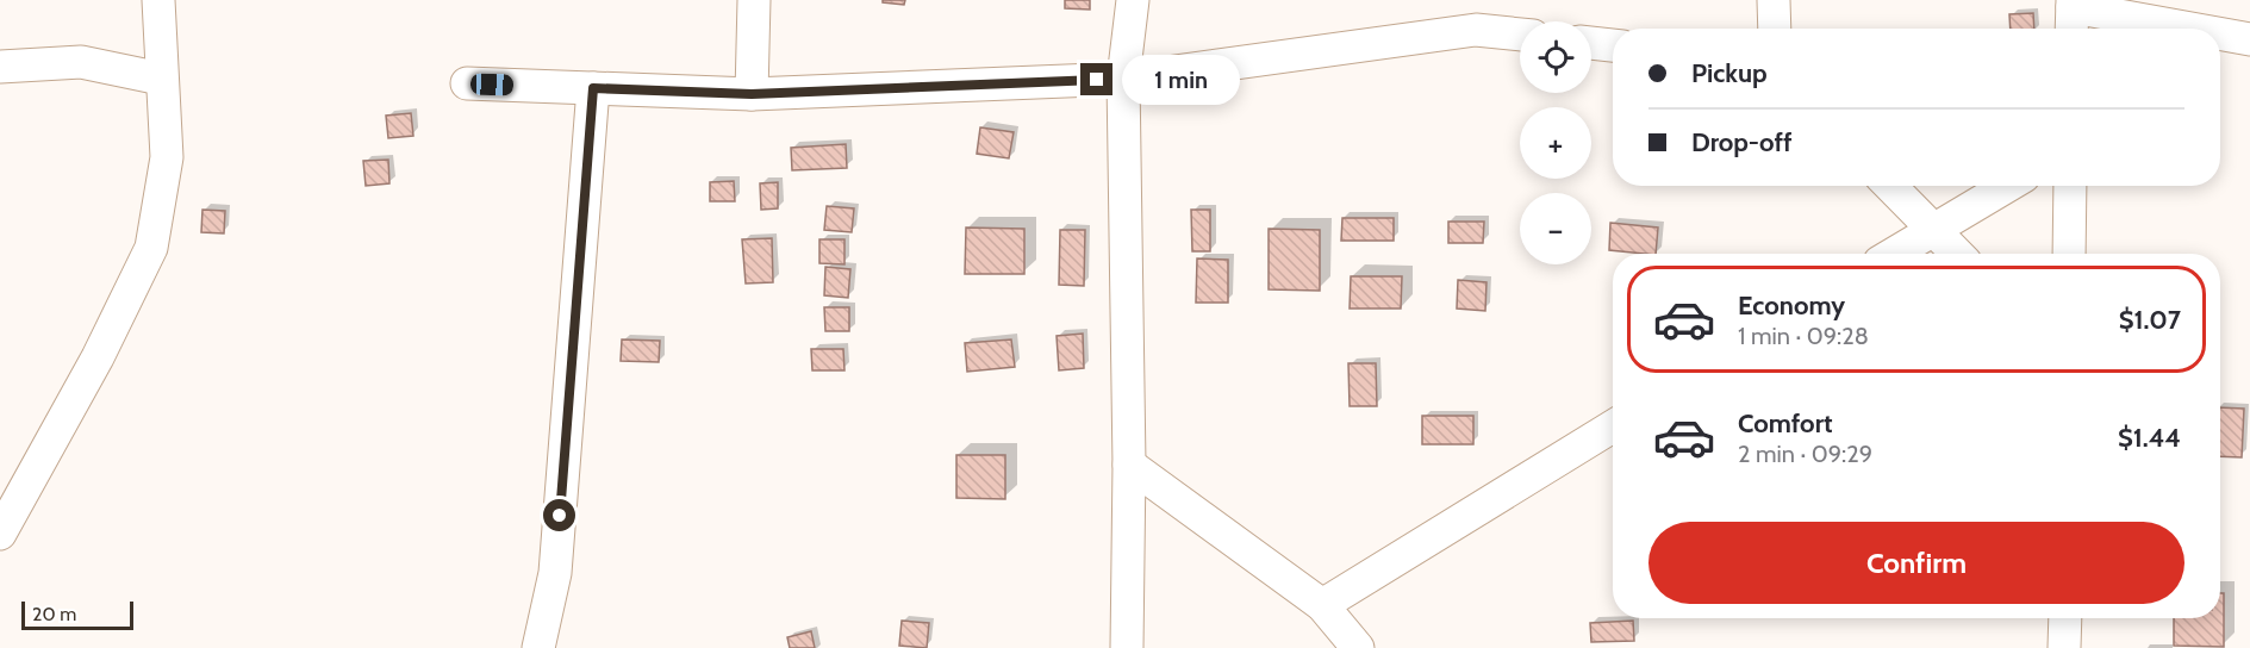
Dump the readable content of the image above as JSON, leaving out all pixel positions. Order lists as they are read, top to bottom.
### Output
{
  "scale_bar": "20 m",
  "page": {
    "map_buttons": ["+", "−"],
    "banner": ["Pickup", "Drop-off"],
    "bubble": "1 min",
    "list": [
      {
        "name": "Economy",
        "note": "1 min · 09:28",
        "value": "$1.07"
      },
      {
        "name": "Comfort",
        "note": "2 min · 09:29",
        "value": "$1.44"
      }
    ],
    "buttons": "Confirm",
    "scale": "20 m"
  }
}
